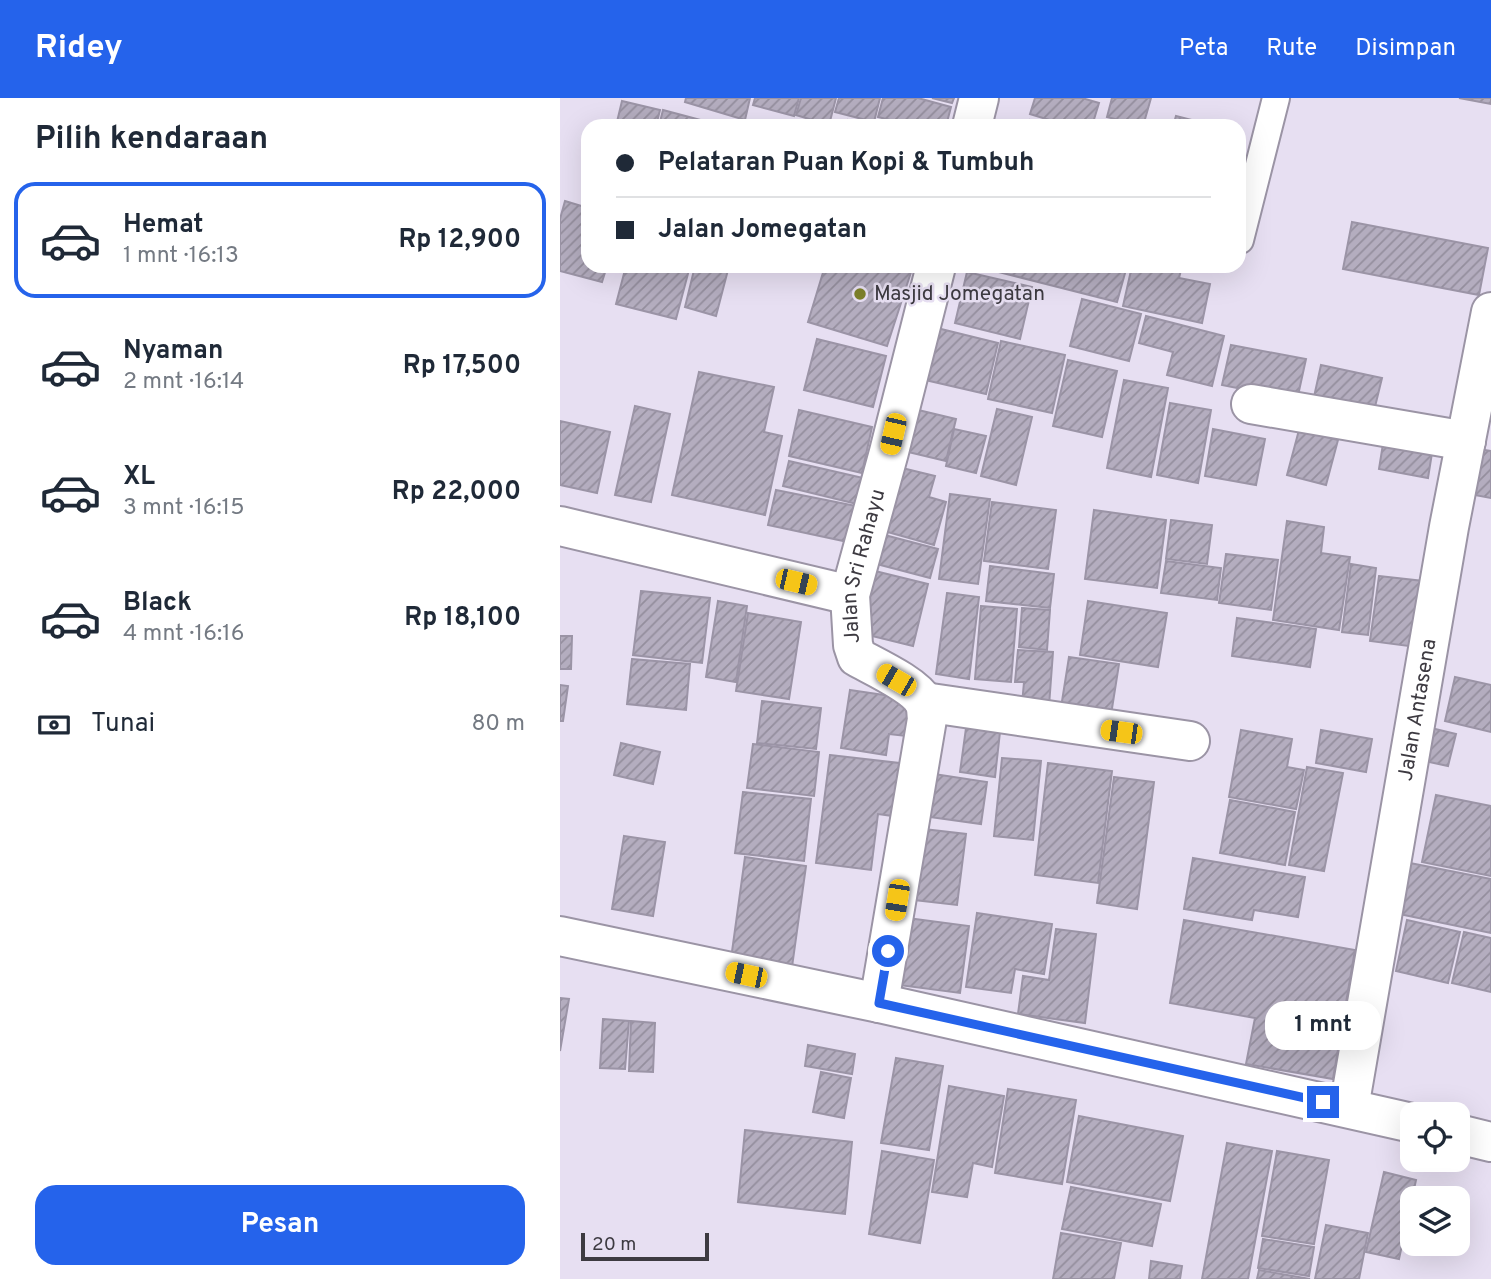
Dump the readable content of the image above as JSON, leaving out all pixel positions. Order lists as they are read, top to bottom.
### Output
{
  "streets": {
    "street": ["Jalan Sri Rahayu", "Jalan Antasena"]
  },
  "places": ["Masjid Jomegatan"],
  "scale_bar": "20 m",
  "page": {
    "header": "Ridey",
    "nav": ["Peta", "Rute", "Disimpan"],
    "heading": "Pilih kendaraan",
    "banner": ["Pelataran Puan Kopi & Tumbuh", "Jalan Jomegatan"],
    "list": [
      {
        "name": "Hemat",
        "note": "1 mnt · 16:13",
        "value": "Rp 12,900"
      },
      {
        "name": "Nyaman",
        "note": "2 mnt · 16:14",
        "value": "Rp 17,500"
      },
      {
        "name": "XL",
        "note": "3 mnt · 16:15",
        "value": "Rp 22,000"
      },
      {
        "name": "Black",
        "note": "4 mnt · 16:16",
        "value": "Rp 18,100"
      }
    ],
    "pay": ["Tunai", "80 m"],
    "bubble": "1 mnt",
    "buttons": "Pesan",
    "scale": "20 m"
  }
}
